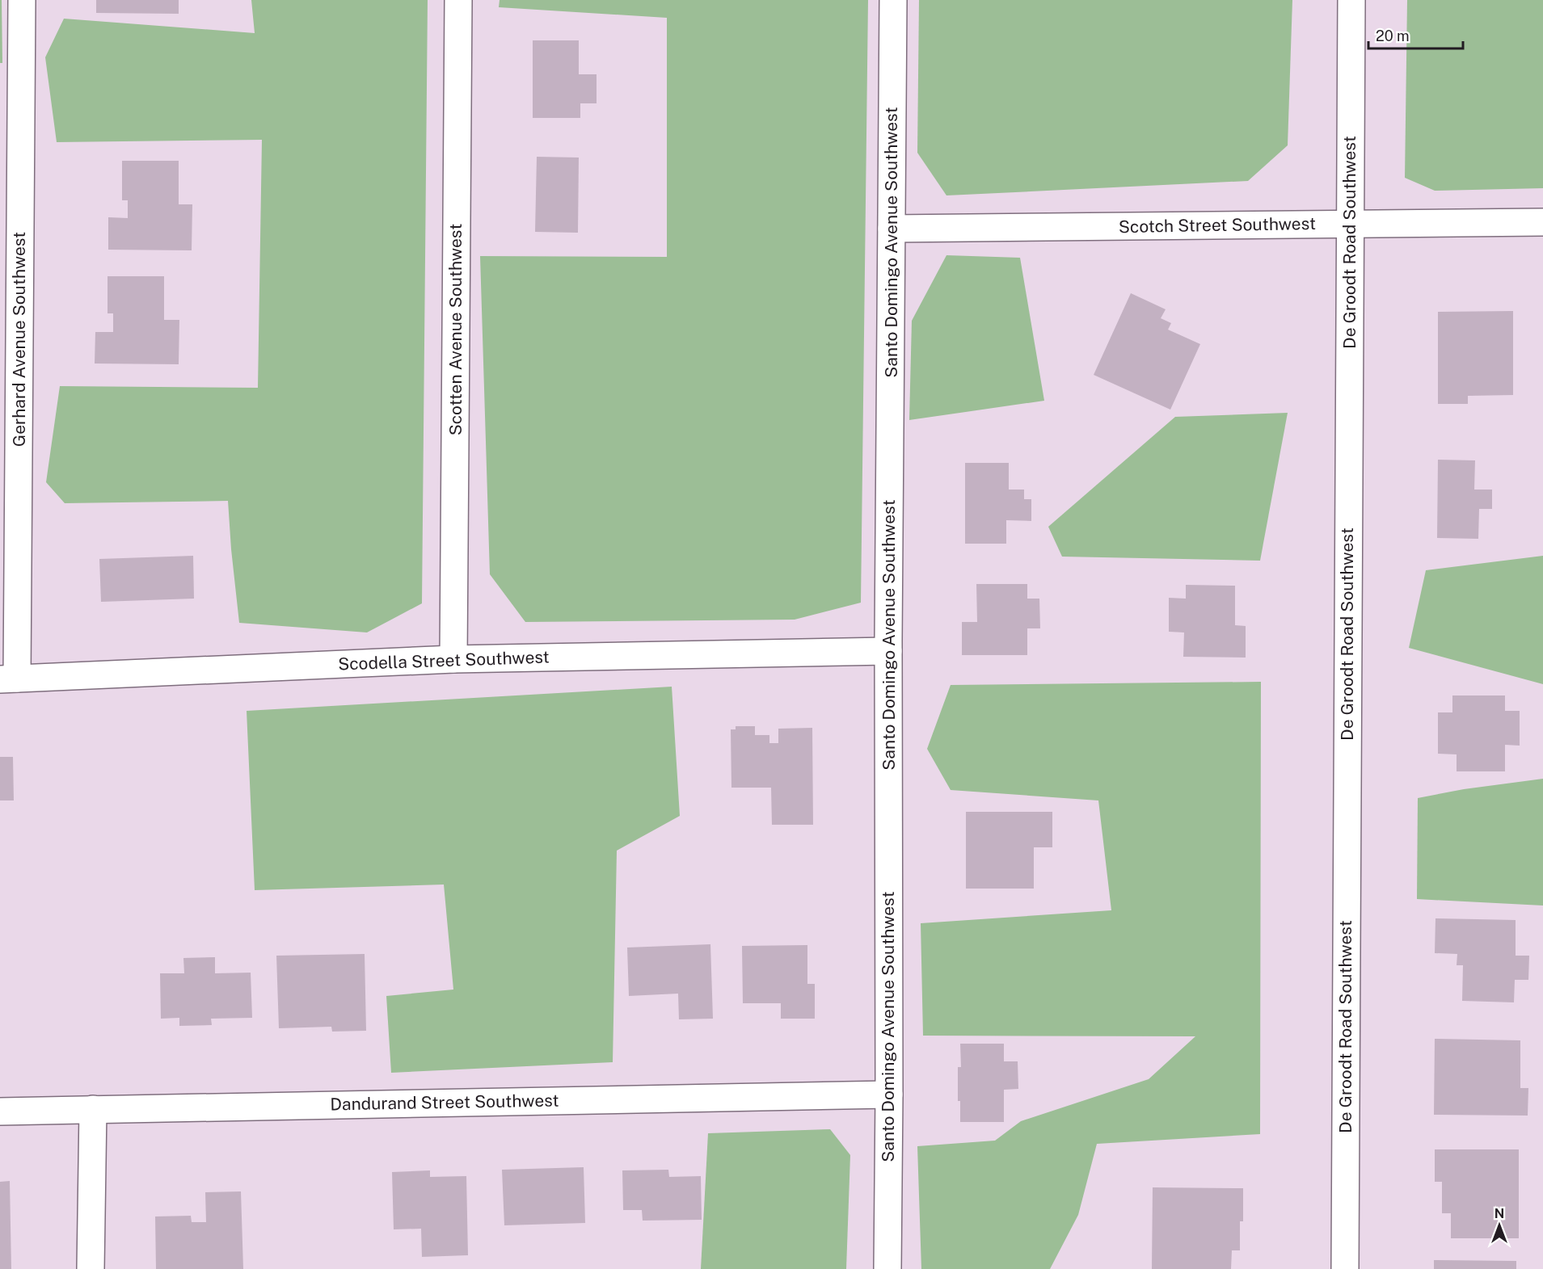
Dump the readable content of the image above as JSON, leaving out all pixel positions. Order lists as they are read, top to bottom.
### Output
{
  "streets": {
    "street": [
      "Scotch Street Southwest",
      "Santo Domingo Avenue Southwest",
      "De Groodt Road Southwest",
      "Scotten Avenue Southwest",
      "Gerhard Avenue Southwest",
      "Scodella Street Southwest",
      "Dandurand Street Southwest"
    ]
  },
  "crossings": [
    ["Scotch Street Southwest", "Santo Domingo Avenue Southwest"],
    ["Scotch Street Southwest", "De Groodt Road Southwest"],
    ["Santo Domingo Avenue Southwest", "Scodella Street Southwest"],
    ["Santo Domingo Avenue Southwest", "Dandurand Street Southwest"],
    ["Scotten Avenue Southwest", "Scodella Street Southwest"],
    ["Gerhard Avenue Southwest", "Scodella Street Southwest"]
  ],
  "scale_bar": "20 m",
  "north": "top"
}
